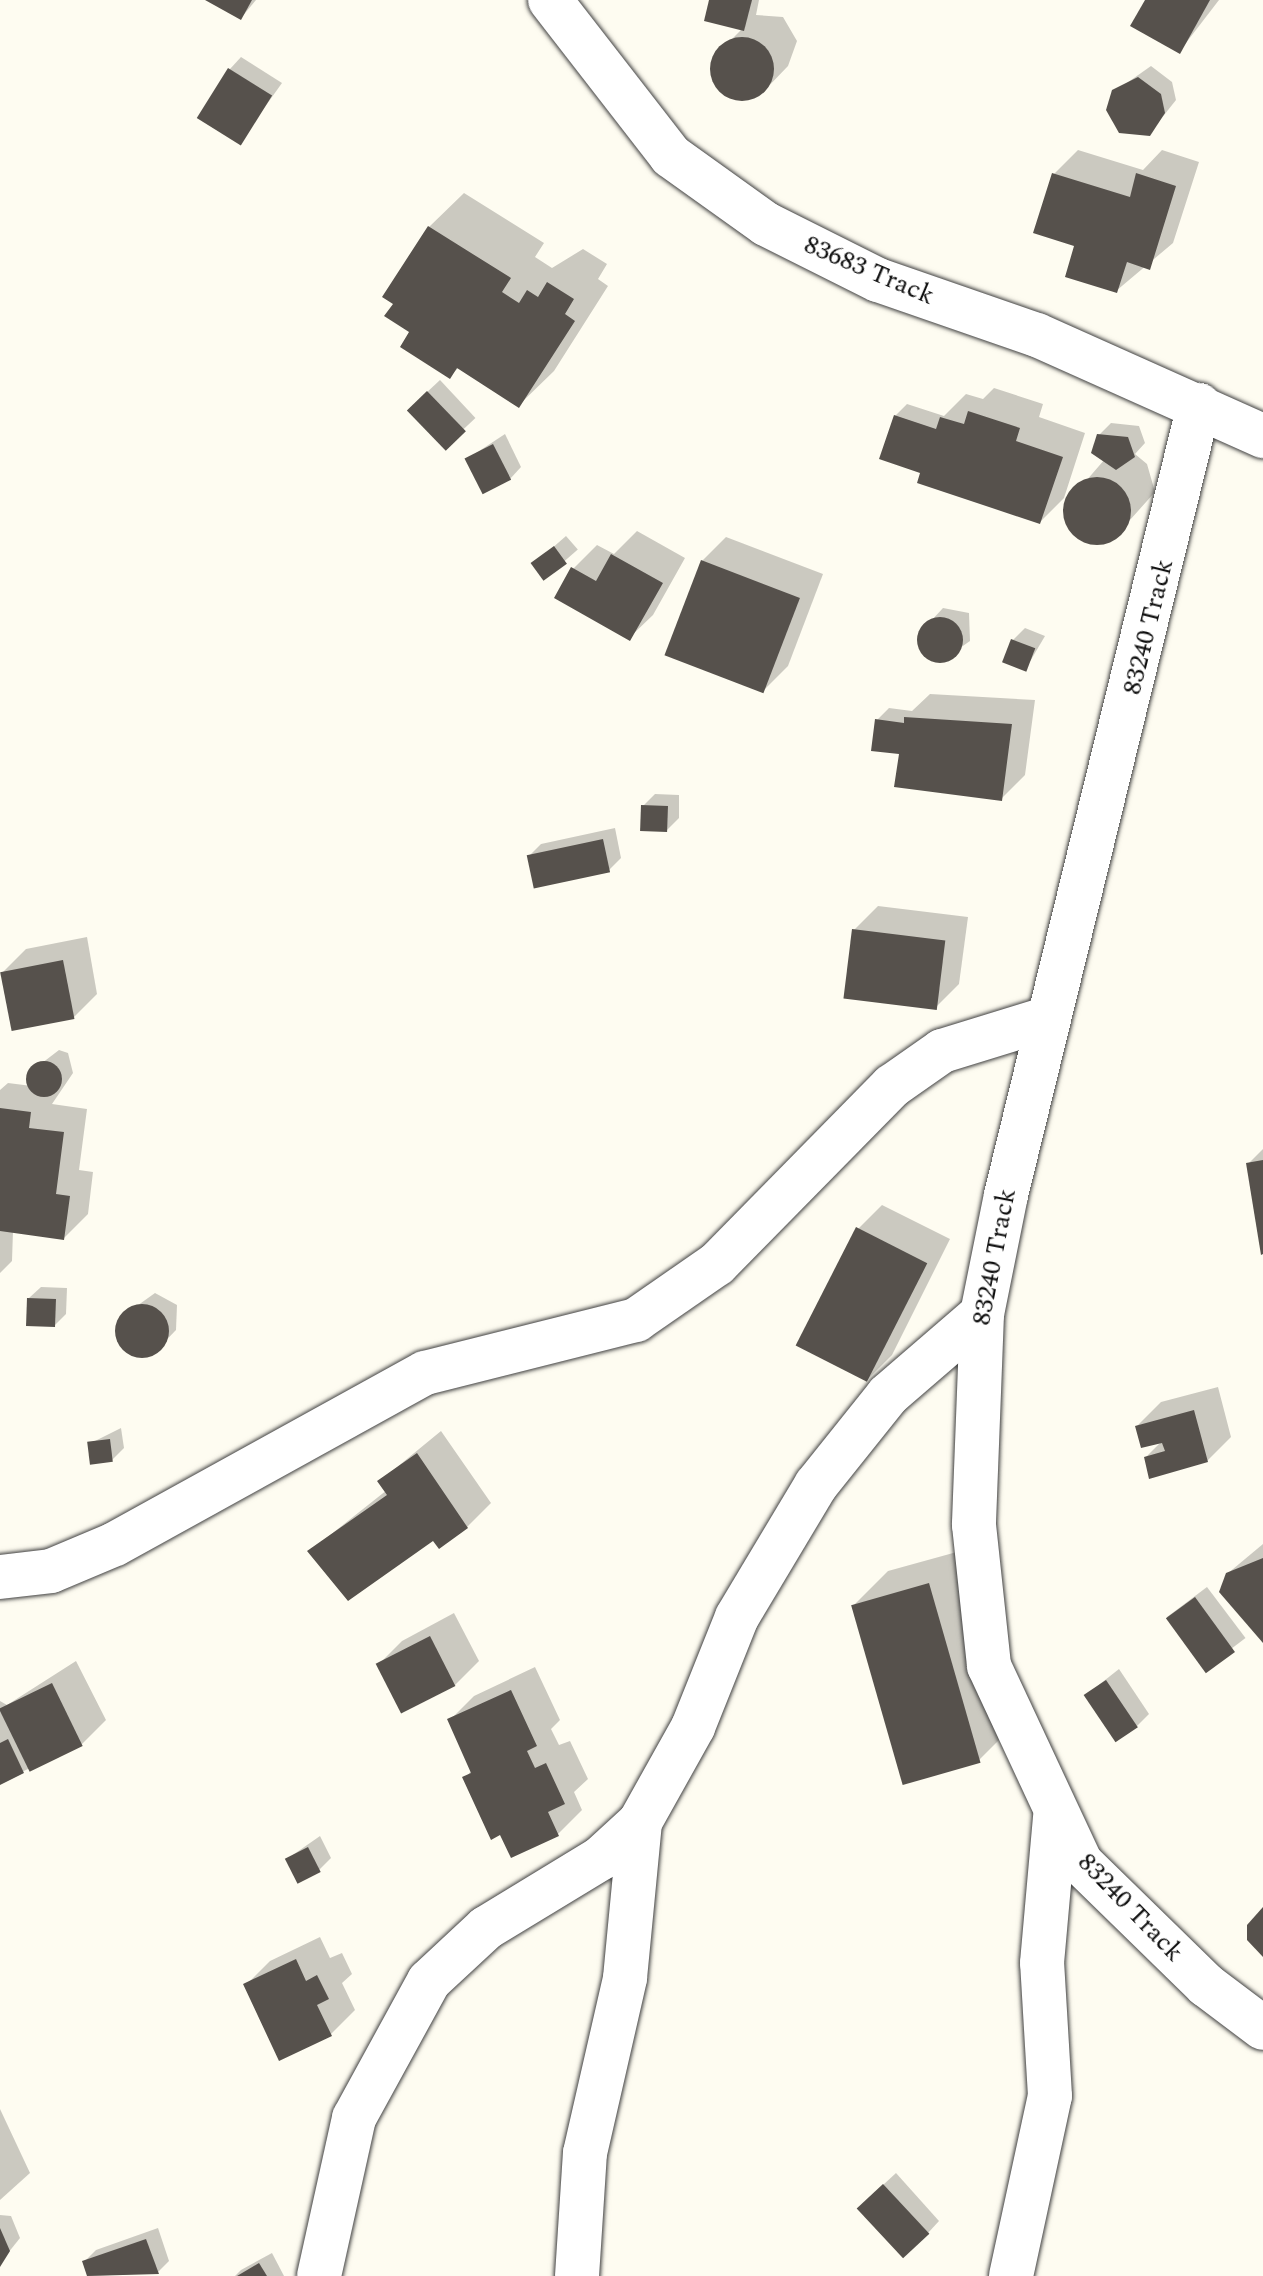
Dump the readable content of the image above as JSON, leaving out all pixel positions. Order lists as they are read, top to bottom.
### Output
{
  "streets": {
    "street": ["83683 Track", "83240 Track"]
  },
  "crossings": [
    ["83683 Track", "83240 Track"]
  ]
}
